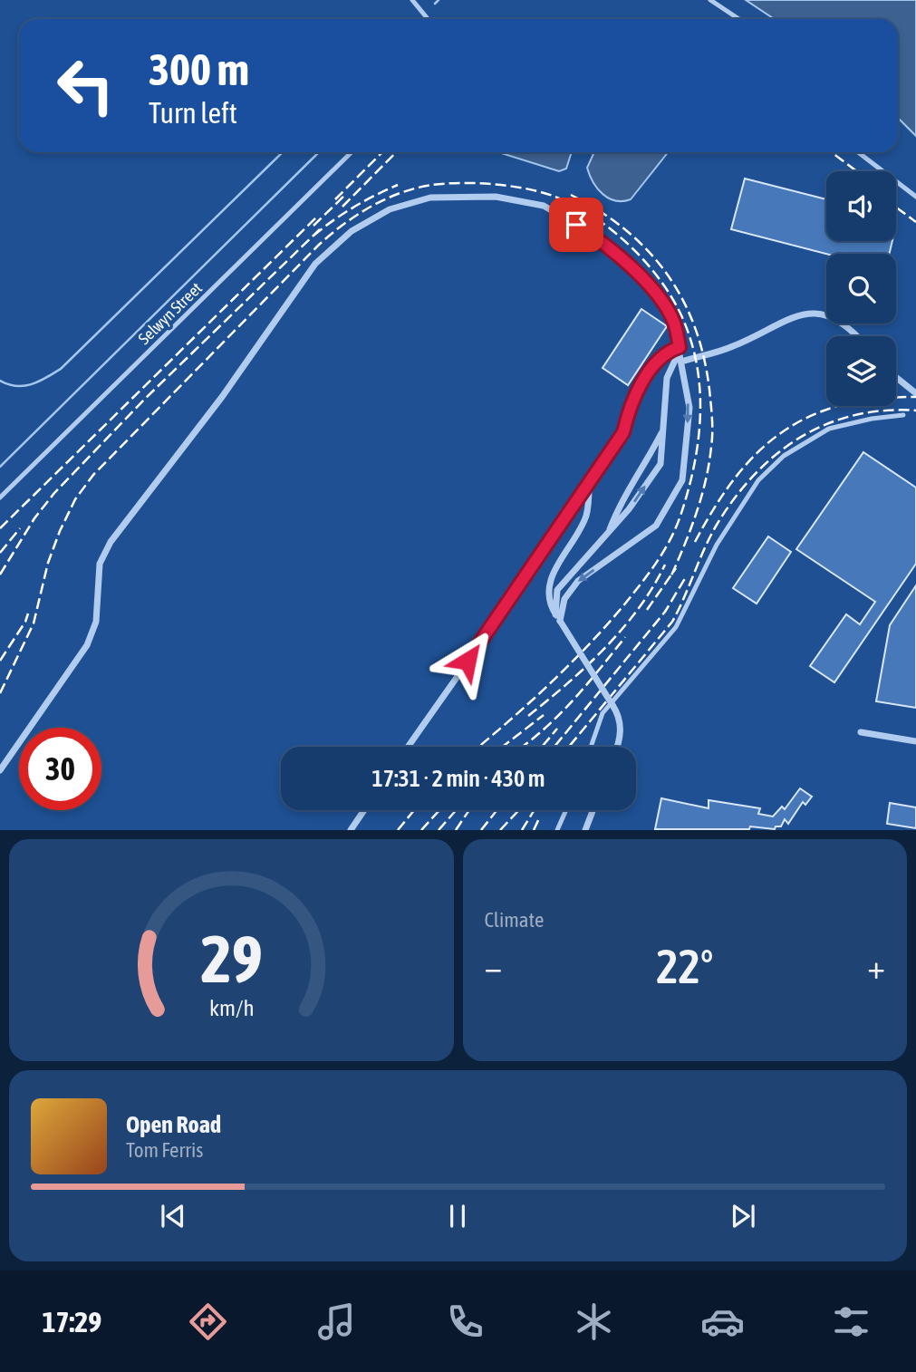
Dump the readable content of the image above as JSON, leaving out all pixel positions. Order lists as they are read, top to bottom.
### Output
{
  "streets": {
    "lane": ["Selwyn Street"]
  },
  "page": {
    "turn": ["300 m", "Turn left"],
    "limit": "30",
    "trip": "17:31 · 2 min · 430 m",
    "tile": "Climate",
    "heat": ["−", "22°", "+"],
    "song": ["Open Road", "Tom Ferris"],
    "tabs": "17:29",
    "gauge": ["29", "km/h"]
  }
}
